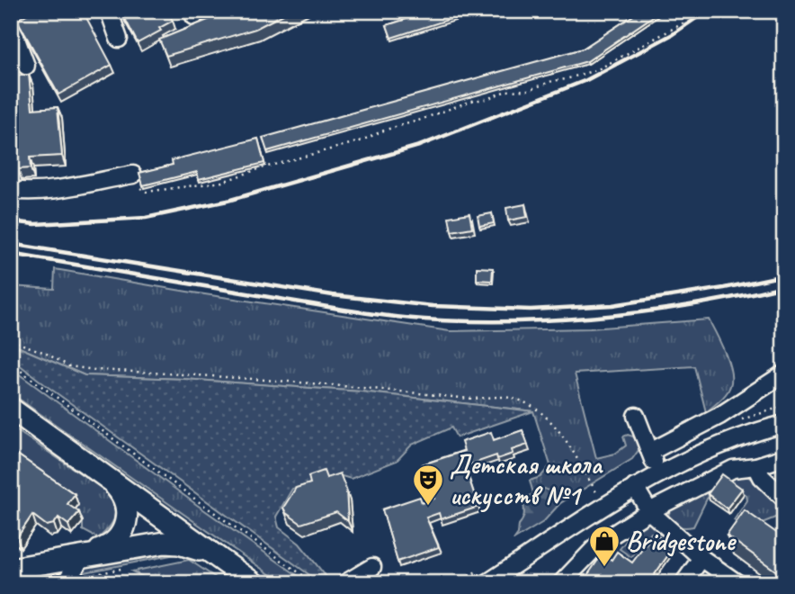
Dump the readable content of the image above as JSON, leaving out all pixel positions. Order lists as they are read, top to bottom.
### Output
{
  "places": {
    "theatre": ["Детская школа искусств №1"],
    "shop": ["Bridgestone"]
  }
}
